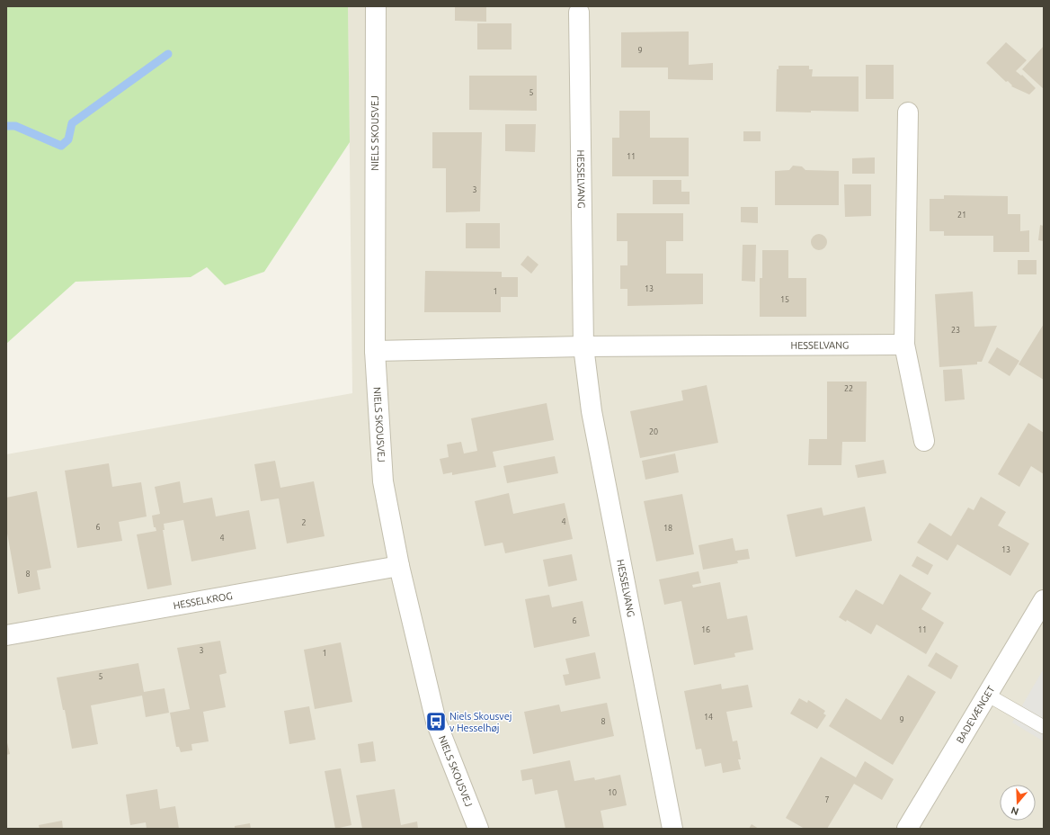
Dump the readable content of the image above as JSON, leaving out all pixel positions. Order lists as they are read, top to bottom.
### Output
{
  "streets": {
    "street": [
      "NIELS SKOUSVEJ",
      "HESSELVANG",
      "HESSELKROG",
      "BADEVÆNGET"
    ]
  },
  "crossings": [
    ["NIELS SKOUSVEJ", "HESSELVANG"],
    ["NIELS SKOUSVEJ", "HESSELKROG"]
  ],
  "places": {
    "bus stop": ["Niels Skousvej v Hesselhøj"]
  },
  "house_numbers": [
    "9",
    "5",
    "11",
    "3",
    "21",
    "13",
    "1",
    "15",
    "23",
    "22",
    "20",
    "4",
    "2",
    "6",
    "18",
    "4",
    "13",
    "8",
    "6",
    "16",
    "11",
    "3",
    "1",
    "5",
    "14",
    "9",
    "8",
    "10",
    "7"
  ],
  "north": "bottom"
}
